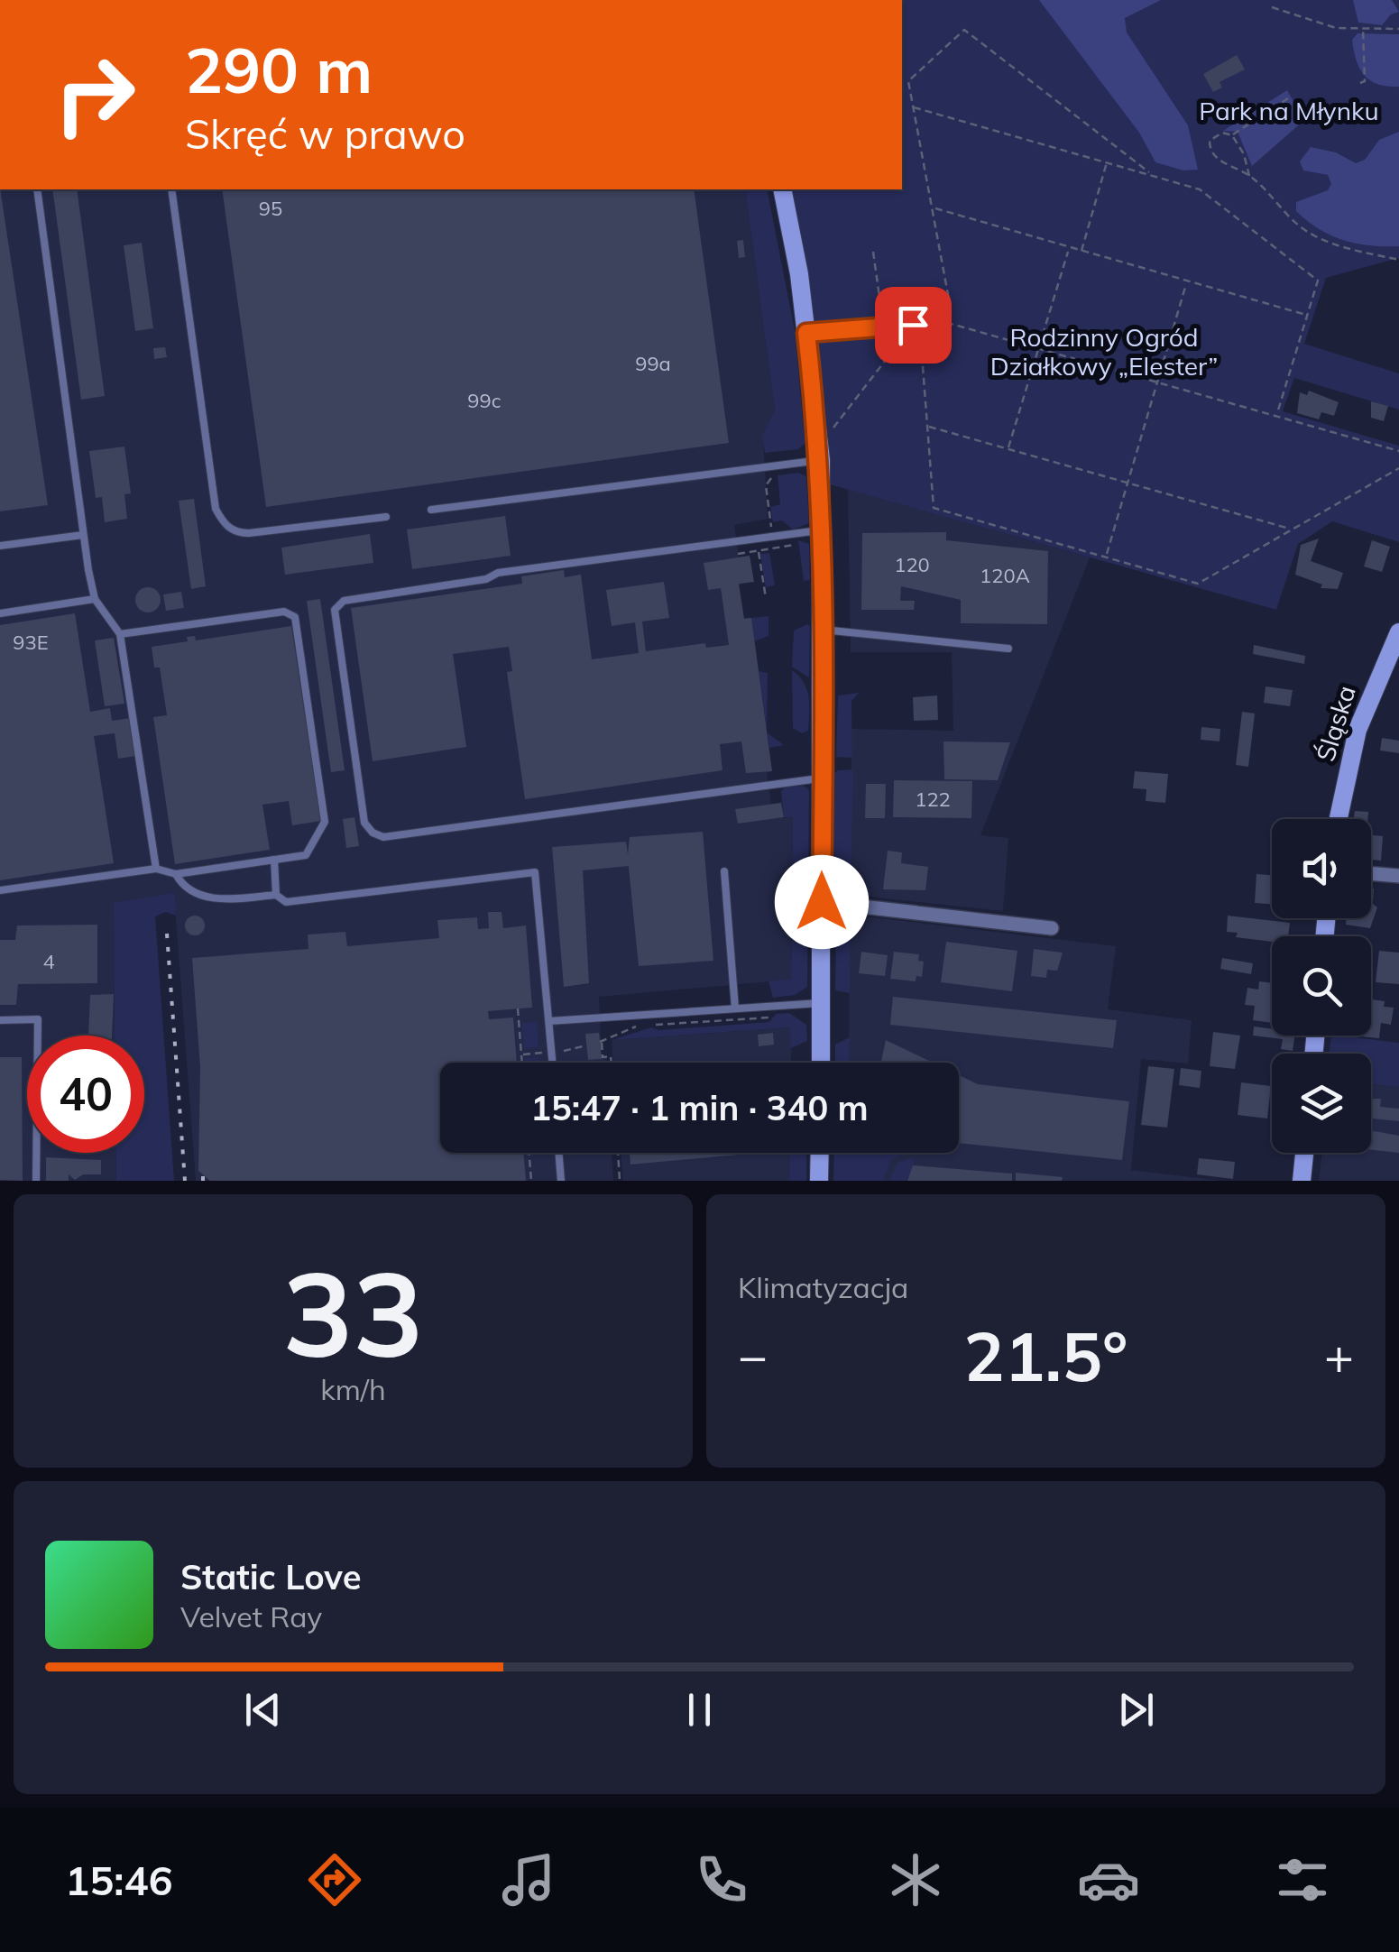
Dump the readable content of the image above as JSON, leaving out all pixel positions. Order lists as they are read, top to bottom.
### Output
{
  "streets": {
    "street": ["Śląska"]
  },
  "parks": ["Park na Młynku", "Rodzinny Ogród Działkowy „Elester”"],
  "house_numbers": [
    "95",
    "99a",
    "99c",
    "120",
    "120A",
    "93E",
    "122",
    "4"
  ],
  "page": {
    "turn": ["290 m", "Skręć w prawo"],
    "limit": "40",
    "trip": "15:47 · 1 min · 340 m",
    "tile": [
      ["33", "km/h"],
      "Klimatyzacja"
    ],
    "heat": ["−", "21.5°", "+"],
    "song": ["Static Love", "Velvet Ray"],
    "tabs": "15:46"
  }
}
